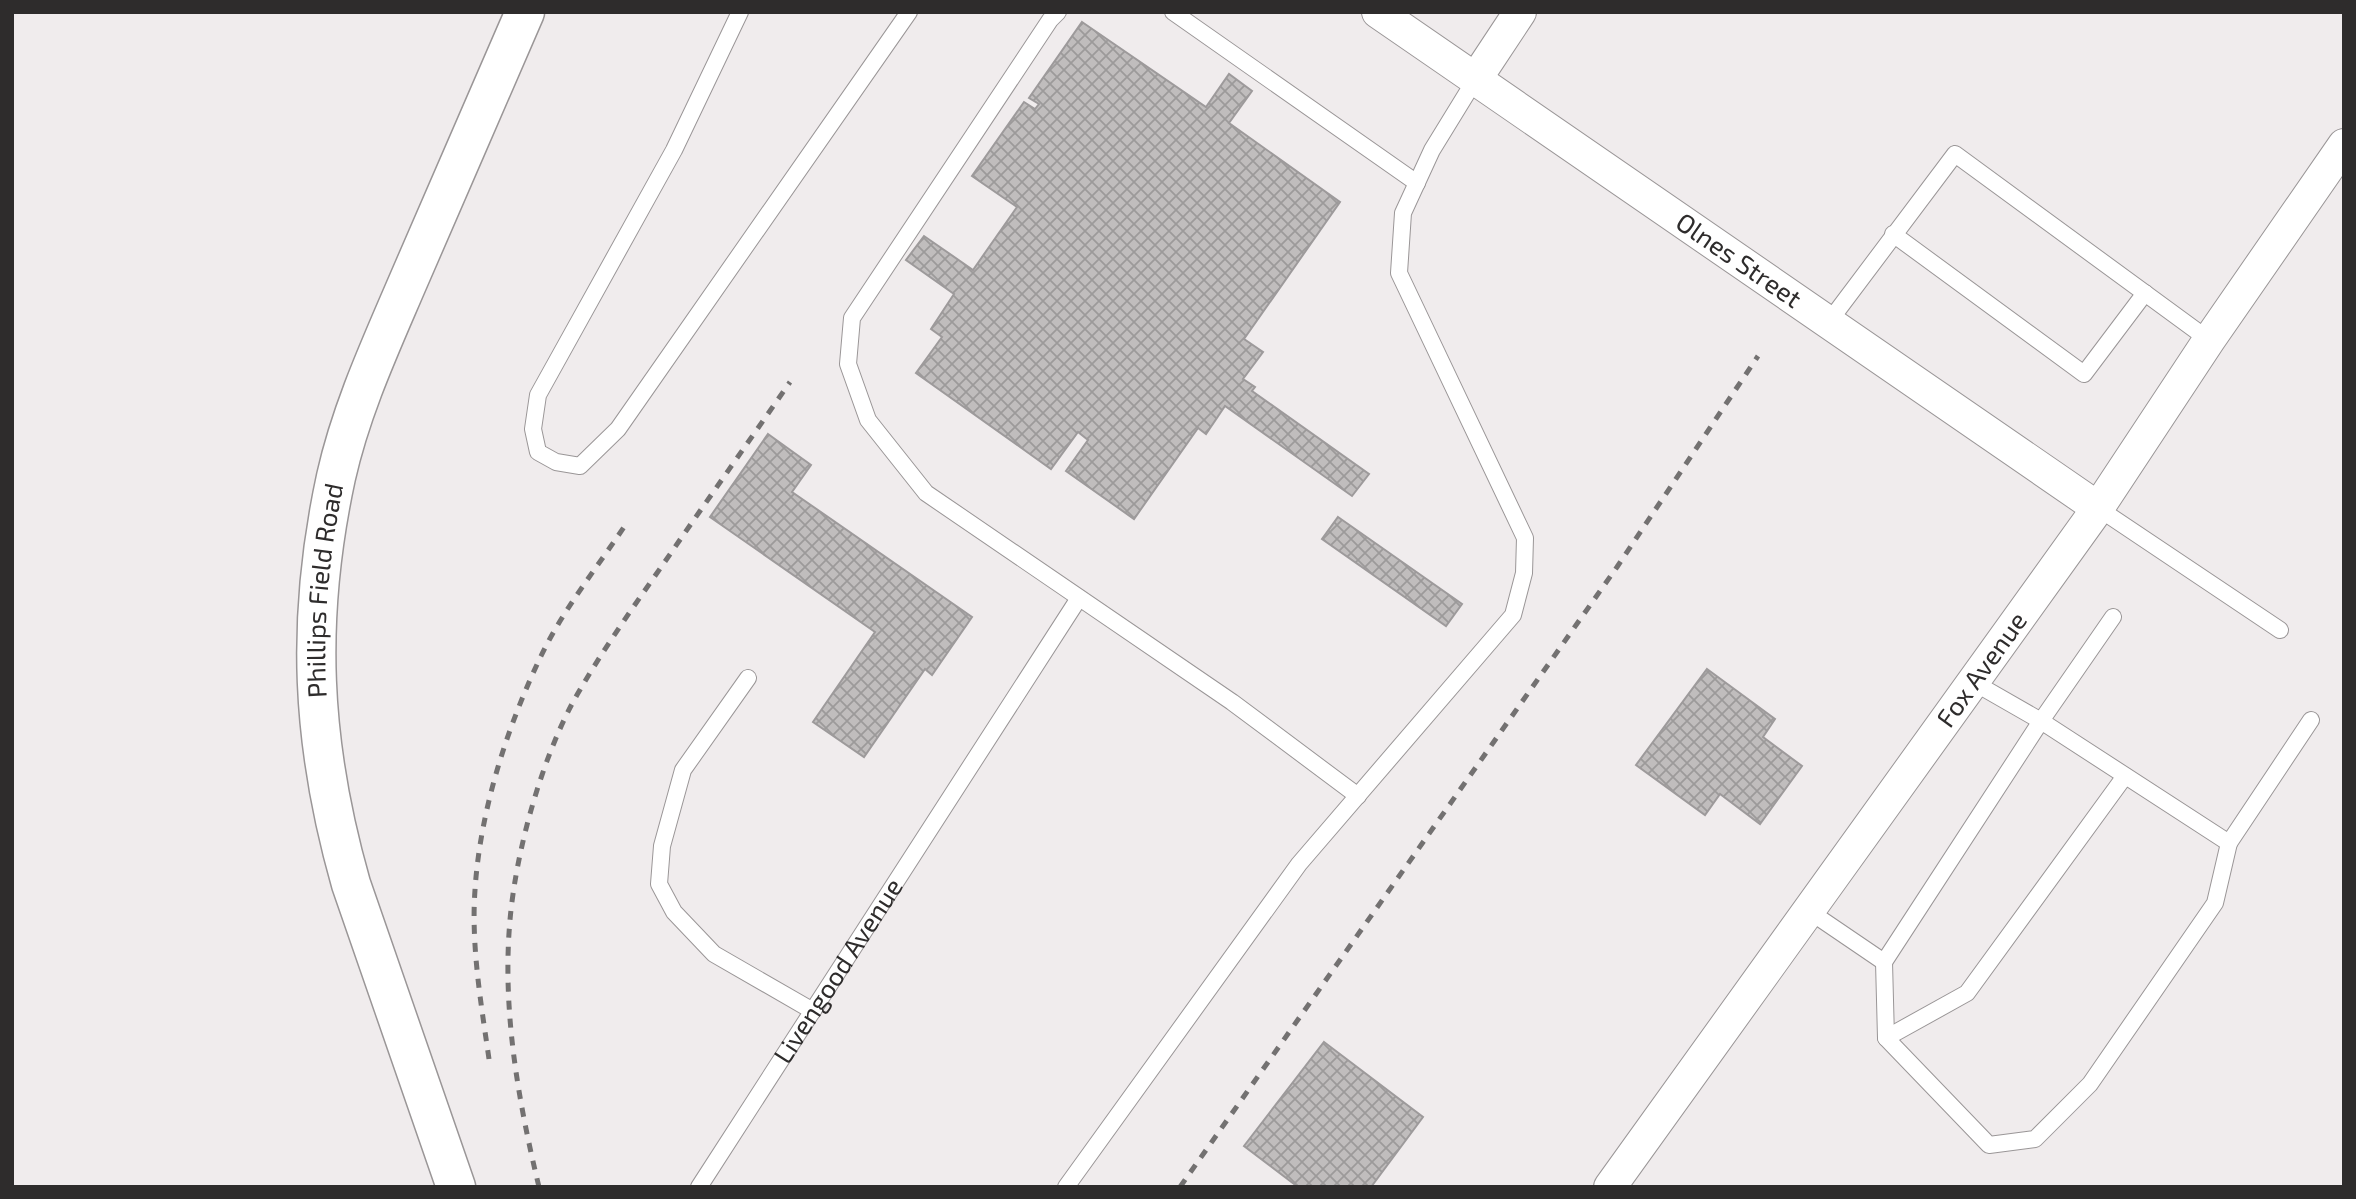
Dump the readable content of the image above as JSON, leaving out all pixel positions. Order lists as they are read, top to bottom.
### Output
{
  "streets": {
    "street": ["Olnes Street", "Phillips Field Road", "Fox Avenue"],
    "lane": ["Livengood Avenue"]
  },
  "crossings": [
    ["Olnes Street", "Fox Avenue"]
  ]
}
